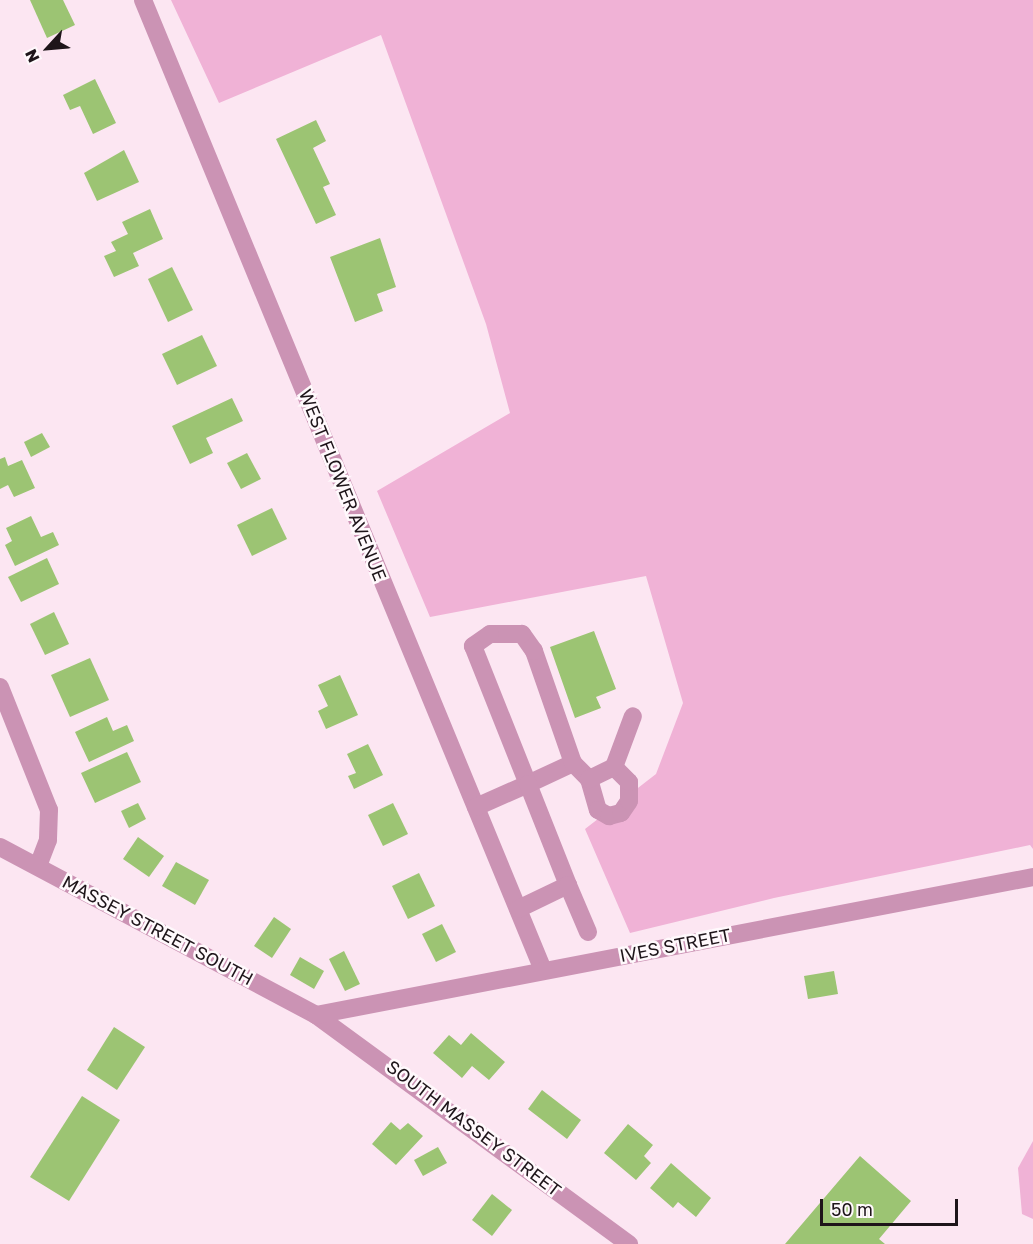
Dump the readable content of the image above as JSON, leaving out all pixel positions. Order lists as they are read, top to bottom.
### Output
{
  "streets": {
    "street": [
      "WEST FLOWER AVENUE",
      "MASSEY STREET SOUTH",
      "IVES STREET",
      "SOUTH MASSEY STREET"
    ]
  },
  "crossings": [
    ["WEST FLOWER AVENUE", "IVES STREET"],
    ["MASSEY STREET SOUTH", "IVES STREET"],
    ["MASSEY STREET SOUTH", "SOUTH MASSEY STREET"],
    ["IVES STREET", "SOUTH MASSEY STREET"]
  ],
  "scale_bar": "50 m",
  "north": "bottom left"
}
